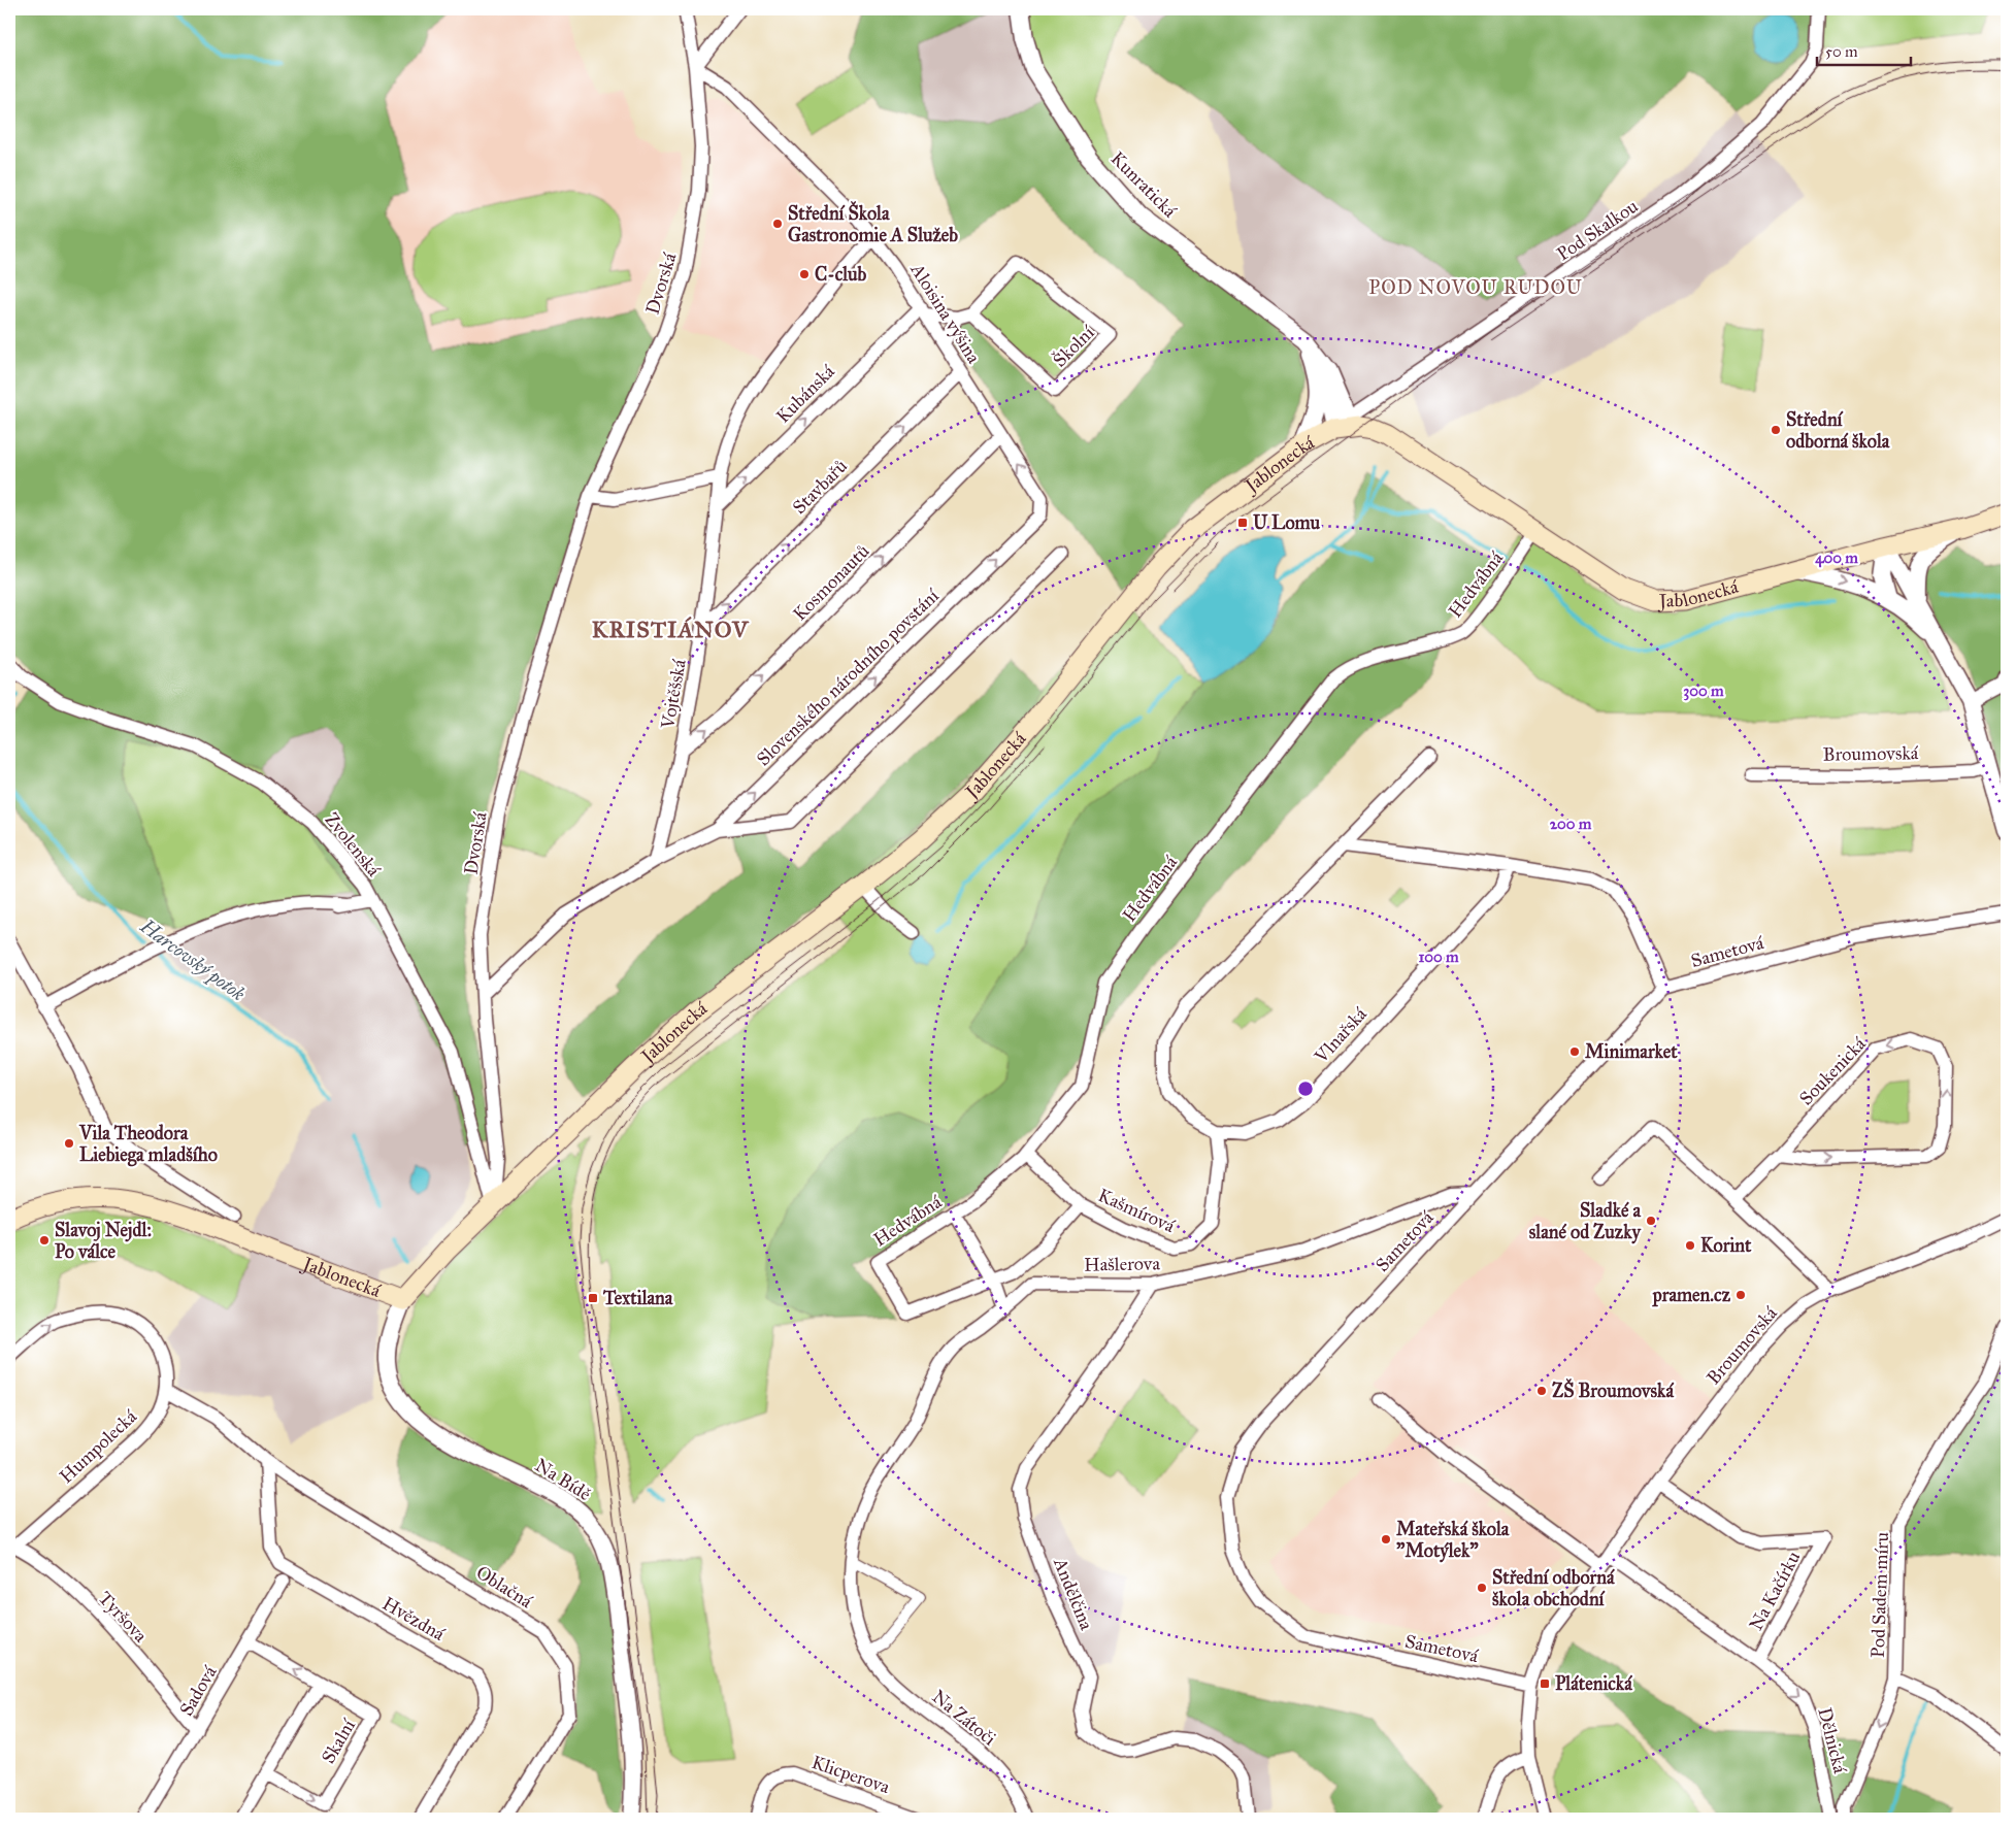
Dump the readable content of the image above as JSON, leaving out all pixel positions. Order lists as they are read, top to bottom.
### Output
{
  "streets": {
    "main road": ["Jablonecká"],
    "street": [
      "Kunratická",
      "Pod Skalkou",
      "Dvorská",
      "Aloisina výšina",
      "Školní",
      "Kubánská",
      "Stavbařů",
      "Kosmonautů",
      "Hedvábná",
      "Slovenského národního povstání",
      "Vojtěšská",
      "Broumovská",
      "Zvolenská",
      "Sametová",
      "Vlnařská",
      "Soukenická",
      "Kašmírová",
      "Hašlerova",
      "Humpolecká",
      "Na Bídě",
      "Oblačná",
      "Na Kačírku",
      "Andělčina",
      "Pod Sadem míru",
      "Tyršova",
      "Hvězdná",
      "Sadová",
      "Na Zátoči",
      "Dělnická",
      "Skalní",
      "Klicperova"
    ]
  },
  "crossings": [
    ["Kunratická", "Pod Skalkou"],
    ["Kunratická", "Jablonecká"],
    ["Pod Skalkou", "Jablonecká"],
    ["Dvorská", "Aloisina výšina"],
    ["Dvorská", "Jablonecká"],
    ["Dvorská", "Zvolenská"],
    ["Aloisina výšina", "Kubánská"],
    ["Aloisina výšina", "Stavbařů"],
    ["Aloisina výšina", "Kosmonautů"],
    ["Aloisina výšina", "Slovenského národního povstání"],
    ["Aloisina výšina", "Vojtěšská"],
    ["Kubánská", "Vojtěšská"],
    ["Jablonecká", "Hedvábná"],
    ["Jablonecká", "Zvolenská"],
    ["Jablonecká", "Na Bídě"],
    ["Stavbařů", "Vojtěšská"],
    ["Kosmonautů", "Vojtěšská"],
    ["Hedvábná", "Kašmírová"],
    ["Slovenského národního povstání", "Vojtěšská"],
    ["Broumovská", "Sametová"],
    ["Broumovská", "Na Kačírku"],
    ["Sametová", "Hašlerova"],
    ["Vlnařská", "Kašmírová"],
    ["Hašlerova", "Andělčina"],
    ["Hašlerova", "Na Zátoči"],
    ["Humpolecká", "Oblačná"],
    ["Humpolecká", "Tyršova"],
    ["Oblačná", "Hvězdná"],
    ["Na Kačírku", "Dělnická"],
    ["Tyršova", "Sadová"],
    ["Sadová", "Skalní"]
  ],
  "one_way": [
    "Kubánská",
    "Stavbařů",
    "Kosmonautů",
    "Dělnická"
  ],
  "districts": ["POD NOVOU RUDOU", "KRISTIÁNOV"],
  "water": ["Harcovský potok"],
  "places": {
    "other": [
      "Střední Škola Gastronomie A Služeb",
      "C-club",
      "Střední odborná škola",
      "Minimarket",
      "Vila Theodora Liebiega mladšího",
      "Sladké a slané od Zuzky",
      "Slavoj Nejdl: Po válce",
      "Korint",
      "pramen.cz",
      "ZŠ Broumovská",
      "Mateřská škola \"Motýlek\"",
      "Střední odborná škola obchodní"
    ],
    "transit": ["U Lomu", "Textilana", "Plátenická"]
  },
  "scale_bar": "50 m",
  "rings": [
    "400 m",
    "300 m",
    "200 m",
    "100 m"
  ]
}
